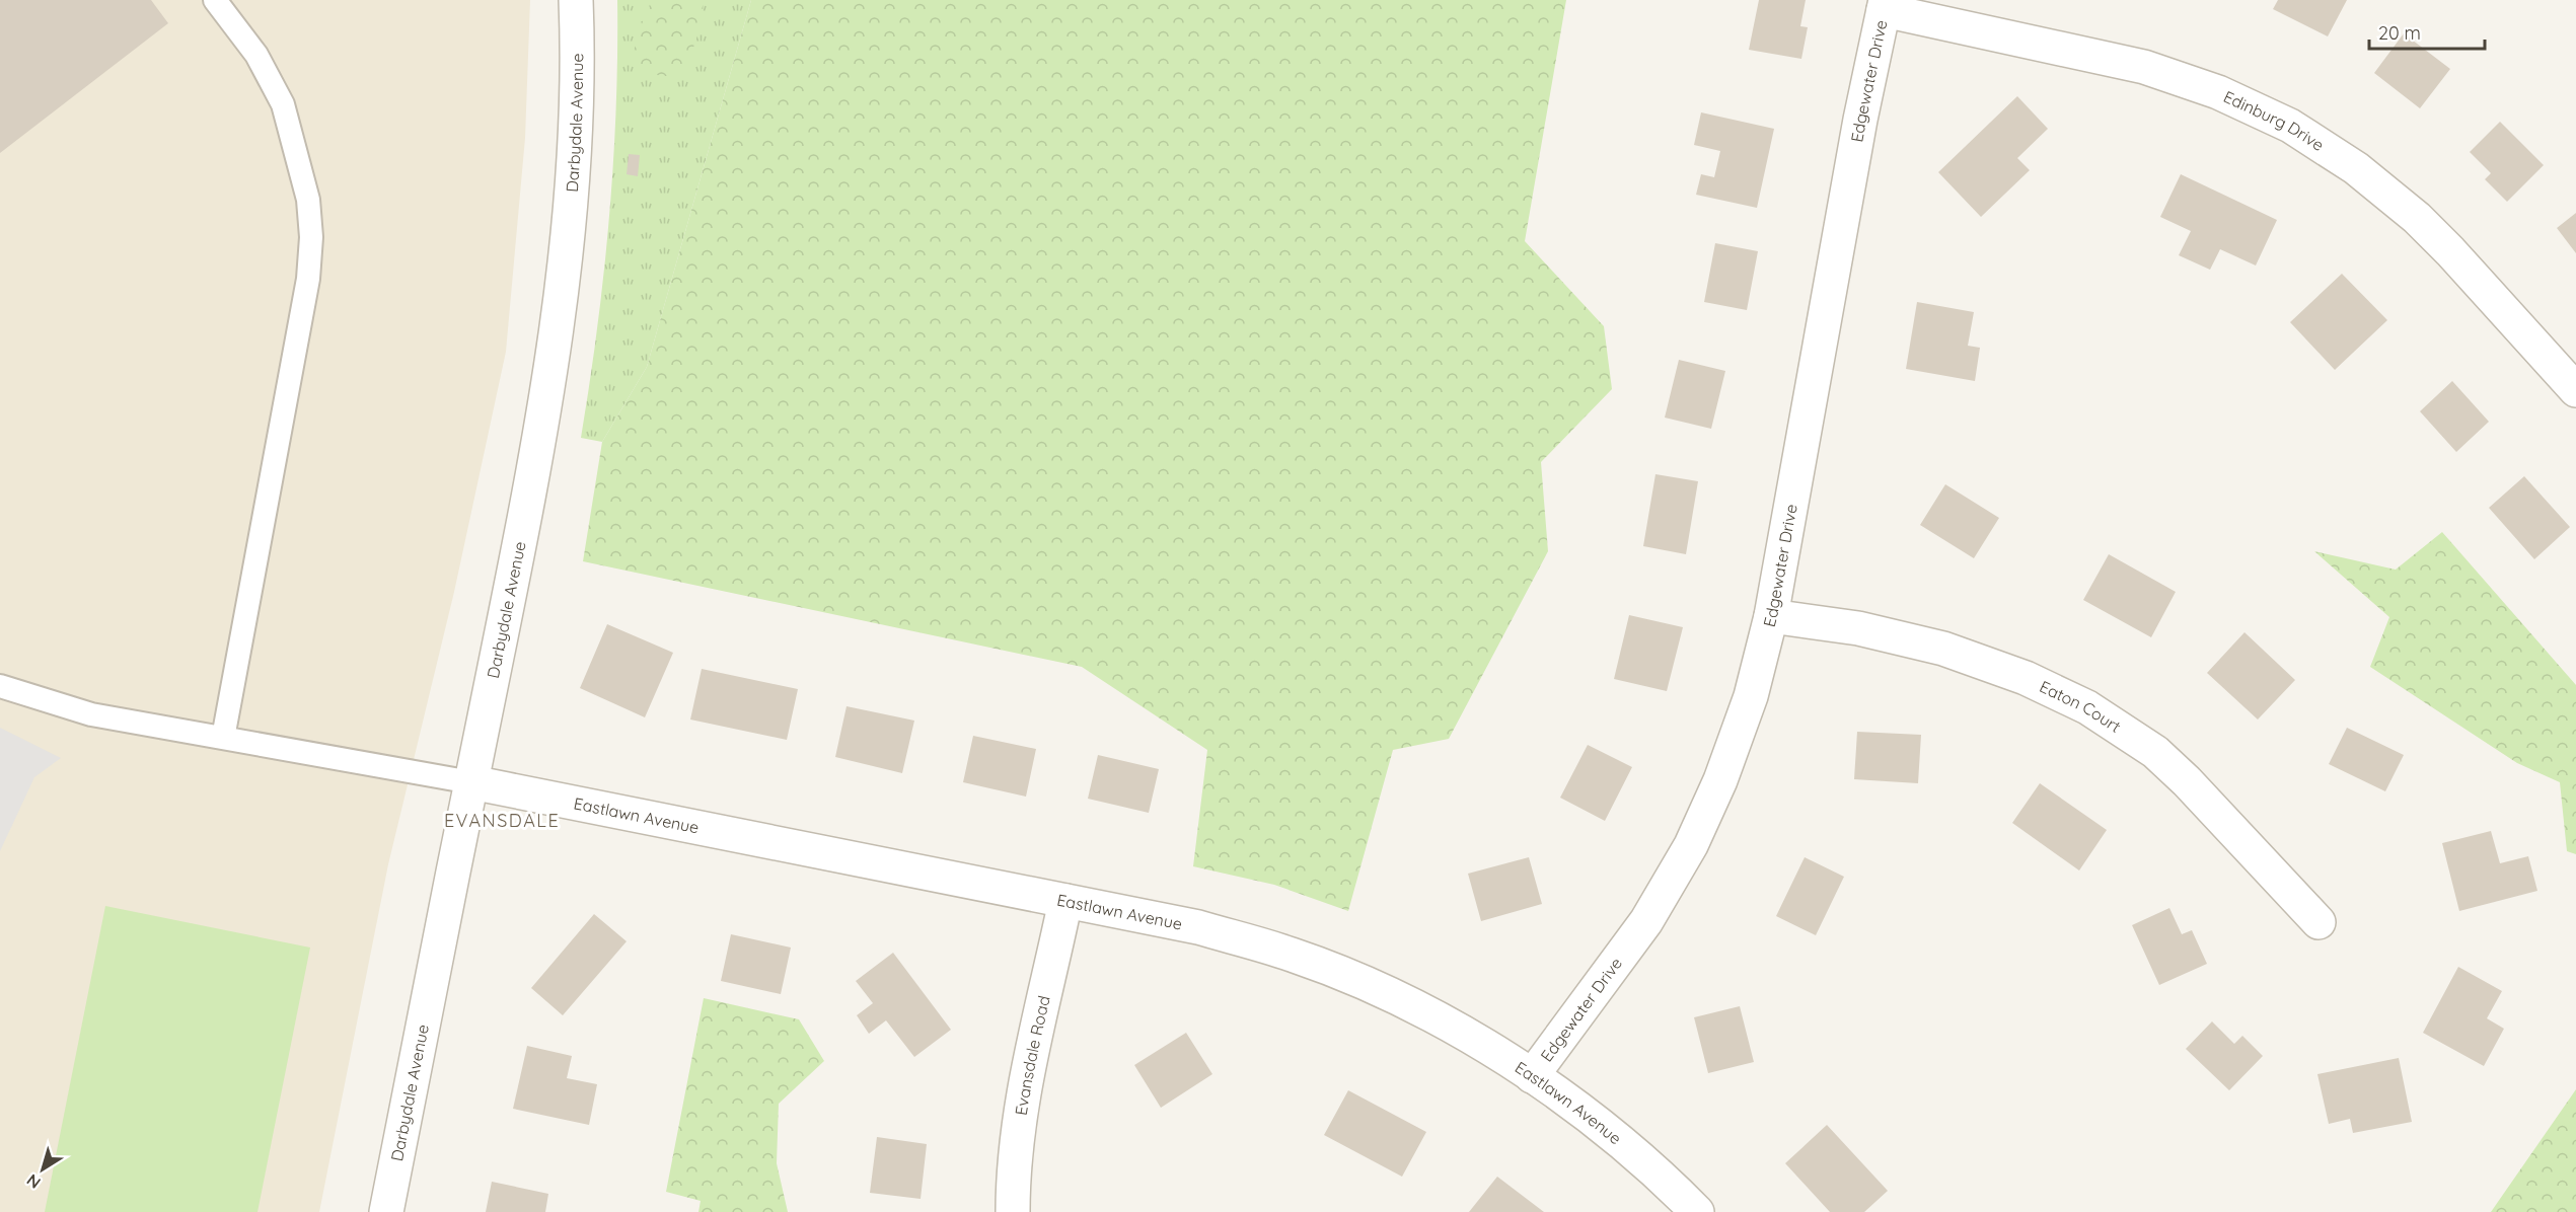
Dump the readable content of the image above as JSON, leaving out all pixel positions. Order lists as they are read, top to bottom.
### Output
{
  "streets": {
    "street": [
      "Edgewater Drive",
      "Darbydale Avenue",
      "Edinburg Drive",
      "Eaton Court",
      "Eastlawn Avenue",
      "Evansdale Road"
    ]
  },
  "crossings": [
    ["Edgewater Drive", "Edinburg Drive"],
    ["Edgewater Drive", "Eaton Court"],
    ["Edgewater Drive", "Eastlawn Avenue"],
    ["Darbydale Avenue", "Eastlawn Avenue"],
    ["Eastlawn Avenue", "Evansdale Road"]
  ],
  "districts": ["EVANSDALE"],
  "scale_bar": "20 m",
  "north": "bottom left"
}
